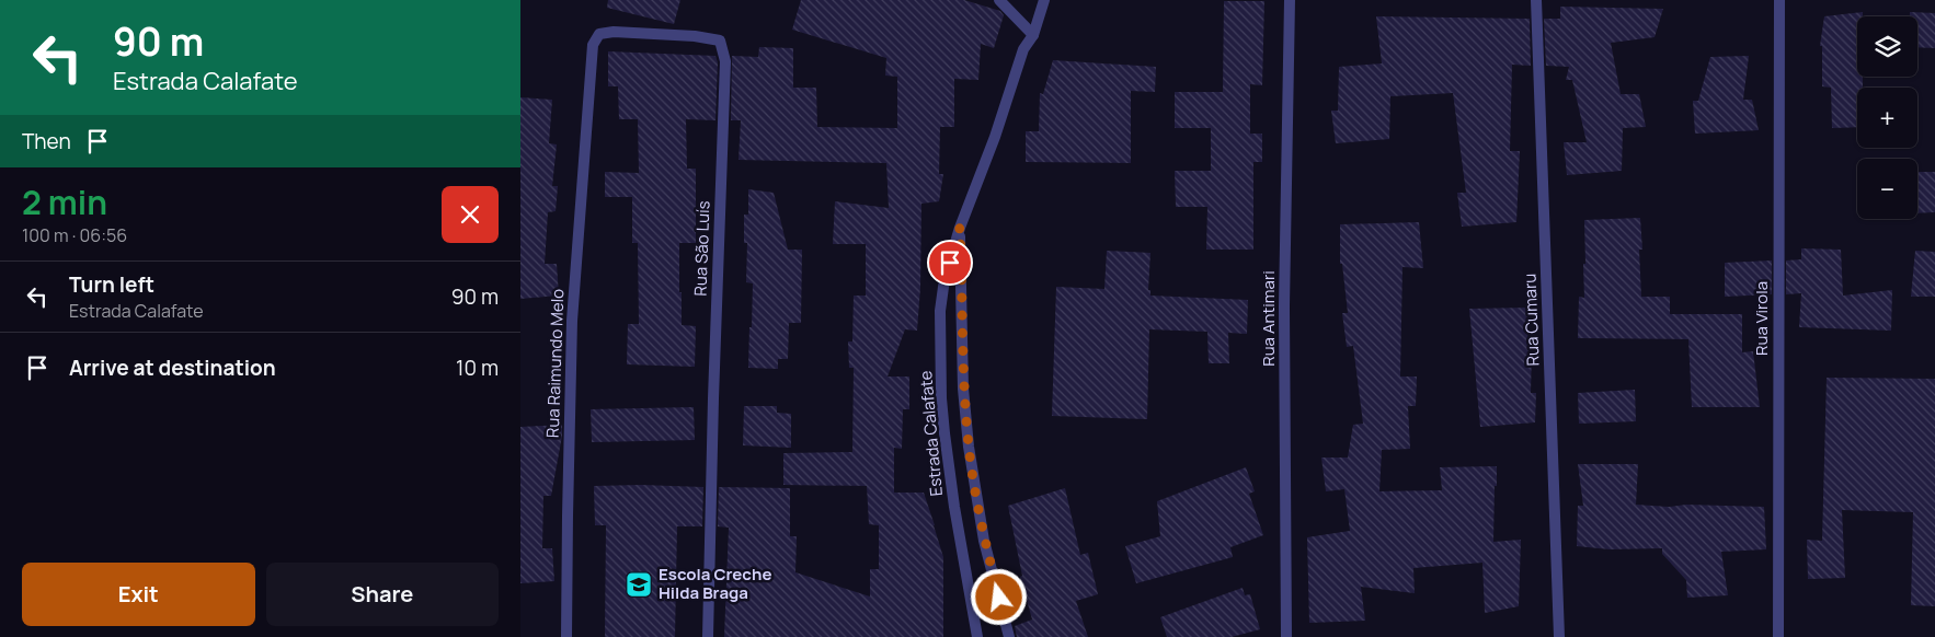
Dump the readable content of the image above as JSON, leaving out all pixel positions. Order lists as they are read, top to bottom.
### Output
{
  "streets": {
    "street": [
      "Rua São Luís",
      "Rua Antimari",
      "Rua Virola",
      "Rua Cumaru",
      "Rua Raimundo Melo",
      "Estrada Calafate"
    ]
  },
  "crossings": [
    ["Rua São Luís", "Rua Raimundo Melo"]
  ],
  "places": {
    "school or university": ["Escola Creche Hilda Braga"]
  },
  "page": {
    "turn": ["90 m", "Estrada Calafate"],
    "map_buttons": ["+", "−"],
    "then": "Then",
    "heading": ["2 min", "100 m · 06:56"],
    "list": [
      {
        "name": "Turn left",
        "note": "Estrada Calafate",
        "value": "90 m"
      },
      {
        "name": "Arrive at destination",
        "value": "10 m"
      }
    ],
    "buttons": ["Exit", "Share"]
  }
}
